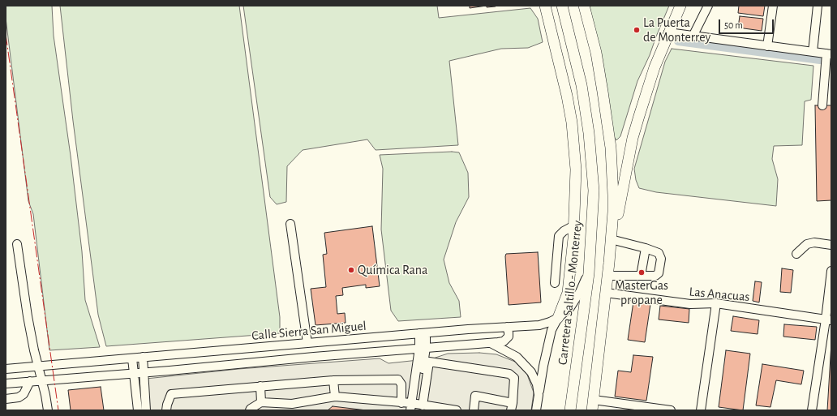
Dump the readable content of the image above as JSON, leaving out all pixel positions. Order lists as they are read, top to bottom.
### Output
{
  "streets": {
    "main road": ["Carretera Saltillo - Monterrey"],
    "street": ["Las Anacuas", "Calle Sierra San Miguel"]
  },
  "crossings": [
    ["Carretera Saltillo - Monterrey", "Calle Sierra San Miguel"]
  ],
  "places": ["La Puerta de Monterrey", "Química Rana", "MasterGas propane"],
  "scale_bar": "50 m"
}
